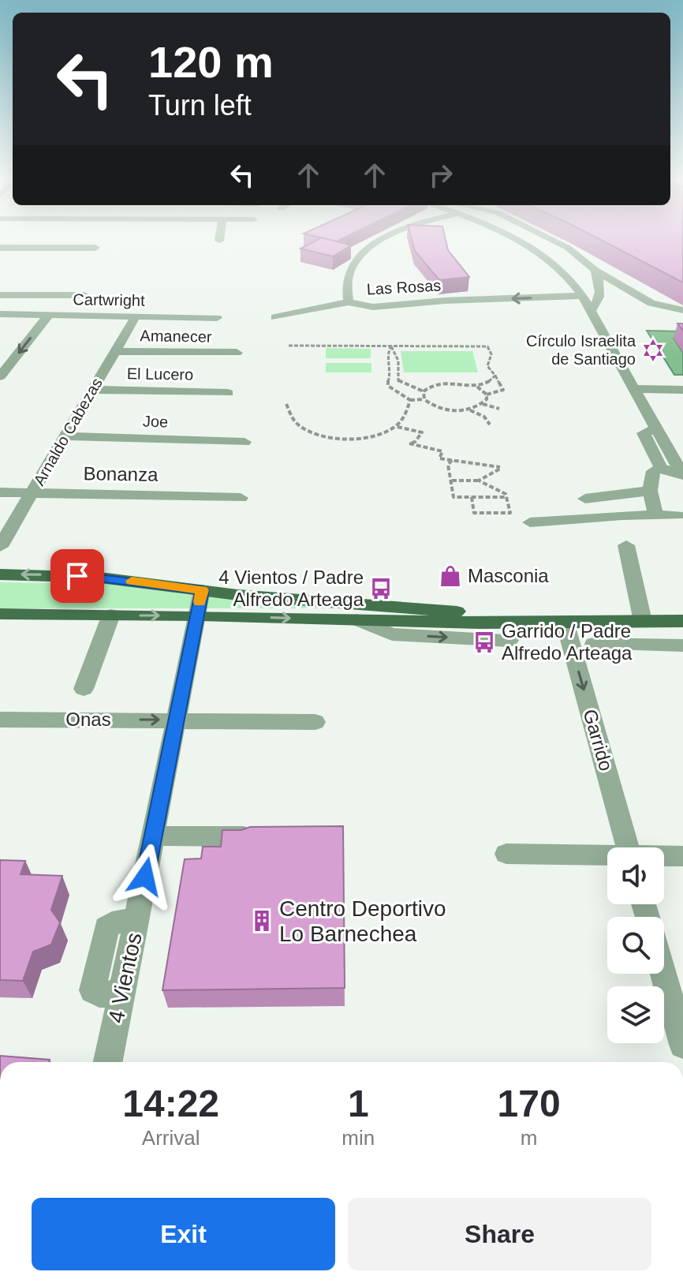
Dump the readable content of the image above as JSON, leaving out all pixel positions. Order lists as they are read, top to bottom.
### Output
{
  "streets": {
    "street": [
      "Las Rosas",
      "Cartwright",
      "Amanecer",
      "El Lucero",
      "Joe",
      "Arnaldo Cabezas",
      "Bonanza",
      "Onas",
      "Garrido",
      "4 Vientos"
    ]
  },
  "crossings": [
    ["Cartwright", "Arnaldo Cabezas"],
    ["Amanecer", "Arnaldo Cabezas"],
    ["El Lucero", "Arnaldo Cabezas"],
    ["Joe", "Arnaldo Cabezas"],
    ["Arnaldo Cabezas", "Bonanza"],
    ["Onas", "4 Vientos"]
  ],
  "one_way": ["Las Rosas", "Onas", "Garrido"],
  "places": {
    "synagogue": ["Círculo Israelita de Santiago"],
    "shop": ["Masconia"],
    "bus stop": ["4 Vientos / Padre Alfredo Arteaga", "Garrido / Padre Alfredo Arteaga"],
    "building": ["Centro Deportivo Lo Barnechea"]
  },
  "page": {
    "turn": ["120 m", "Turn left"],
    "eta": [
      "14:22",
      "Arrival",
      "1",
      "min",
      "170",
      "m"
    ],
    "buttons": ["Exit", "Share"]
  }
}
